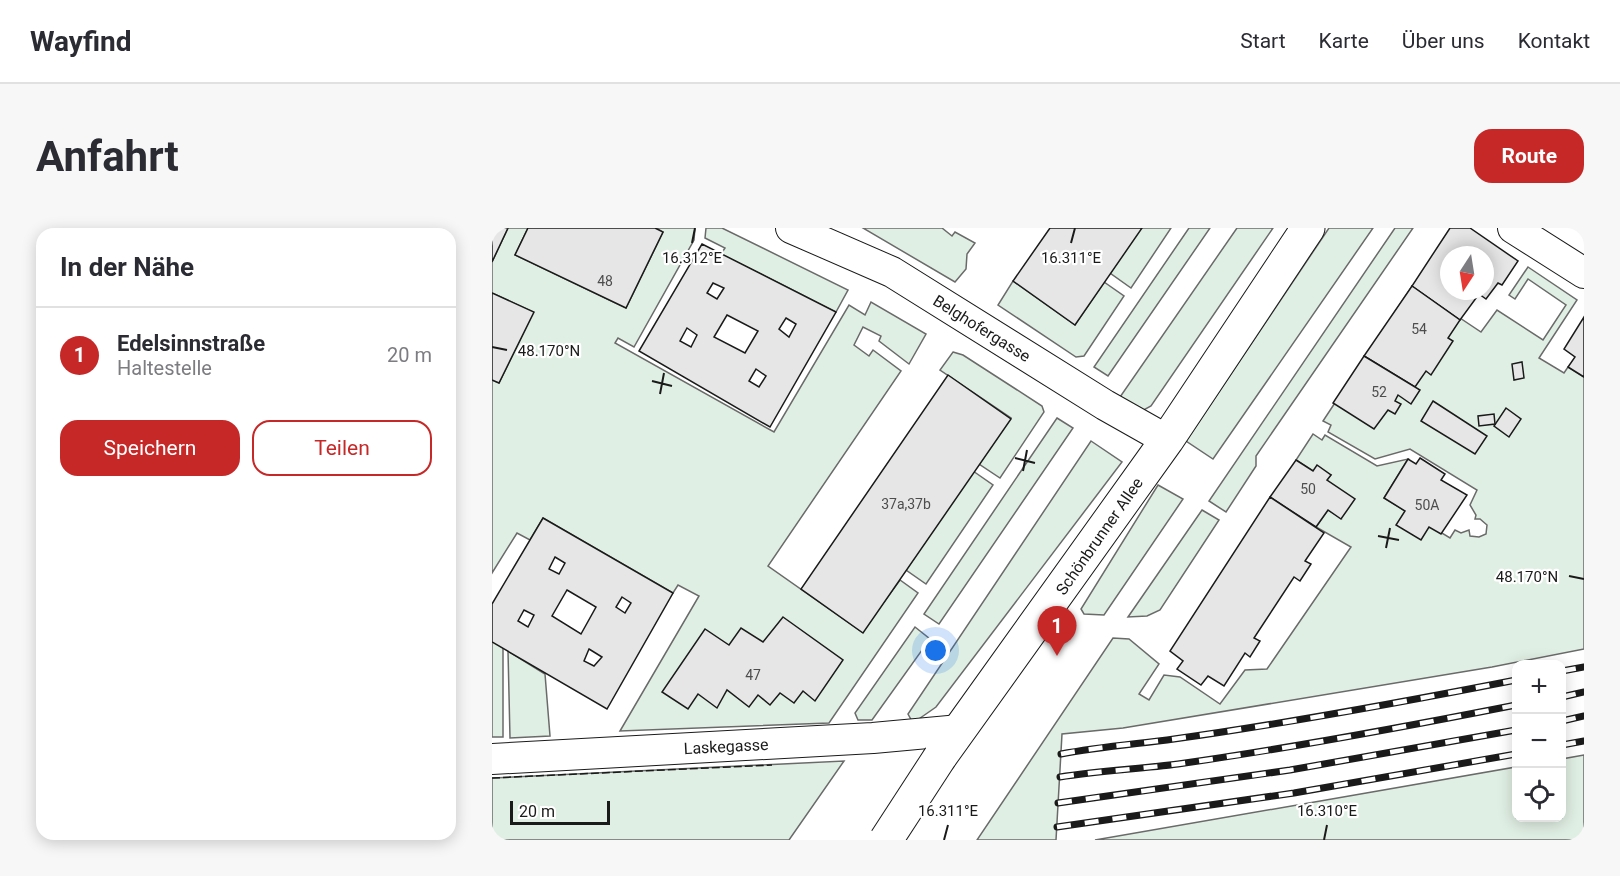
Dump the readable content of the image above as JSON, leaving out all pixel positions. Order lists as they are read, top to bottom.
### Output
{
  "streets": {
    "street": ["Belghofergasse", "Schönbrunner Allee", "Laskegasse"]
  },
  "crossings": [
    ["Belghofergasse", "Schönbrunner Allee"],
    ["Schönbrunner Allee", "Laskegasse"]
  ],
  "house_numbers": [
    "48",
    "54",
    "52",
    "50",
    "37a,37b",
    "50A",
    "47"
  ],
  "scale_bar": "20 m",
  "north": "bottom",
  "page": {
    "header": "Wayfind",
    "nav": [
      "Start",
      "Karte",
      "Über uns",
      "Kontakt"
    ],
    "buttons": [
      "Route",
      ["Speichern", "Teilen"]
    ],
    "title": "Anfahrt",
    "heading": "In der Nähe",
    "list": [
      {
        "mark": "1",
        "name": "Edelsinnstraße",
        "note": "Haltestelle",
        "value": "20 m"
      }
    ],
    "pins": "1",
    "map_buttons": ["+", "−"],
    "scale": "20 m"
  },
  "coordinates": [
    "16.312°E",
    "16.311°E",
    "48.170°N",
    "16.310°E"
  ]
}
